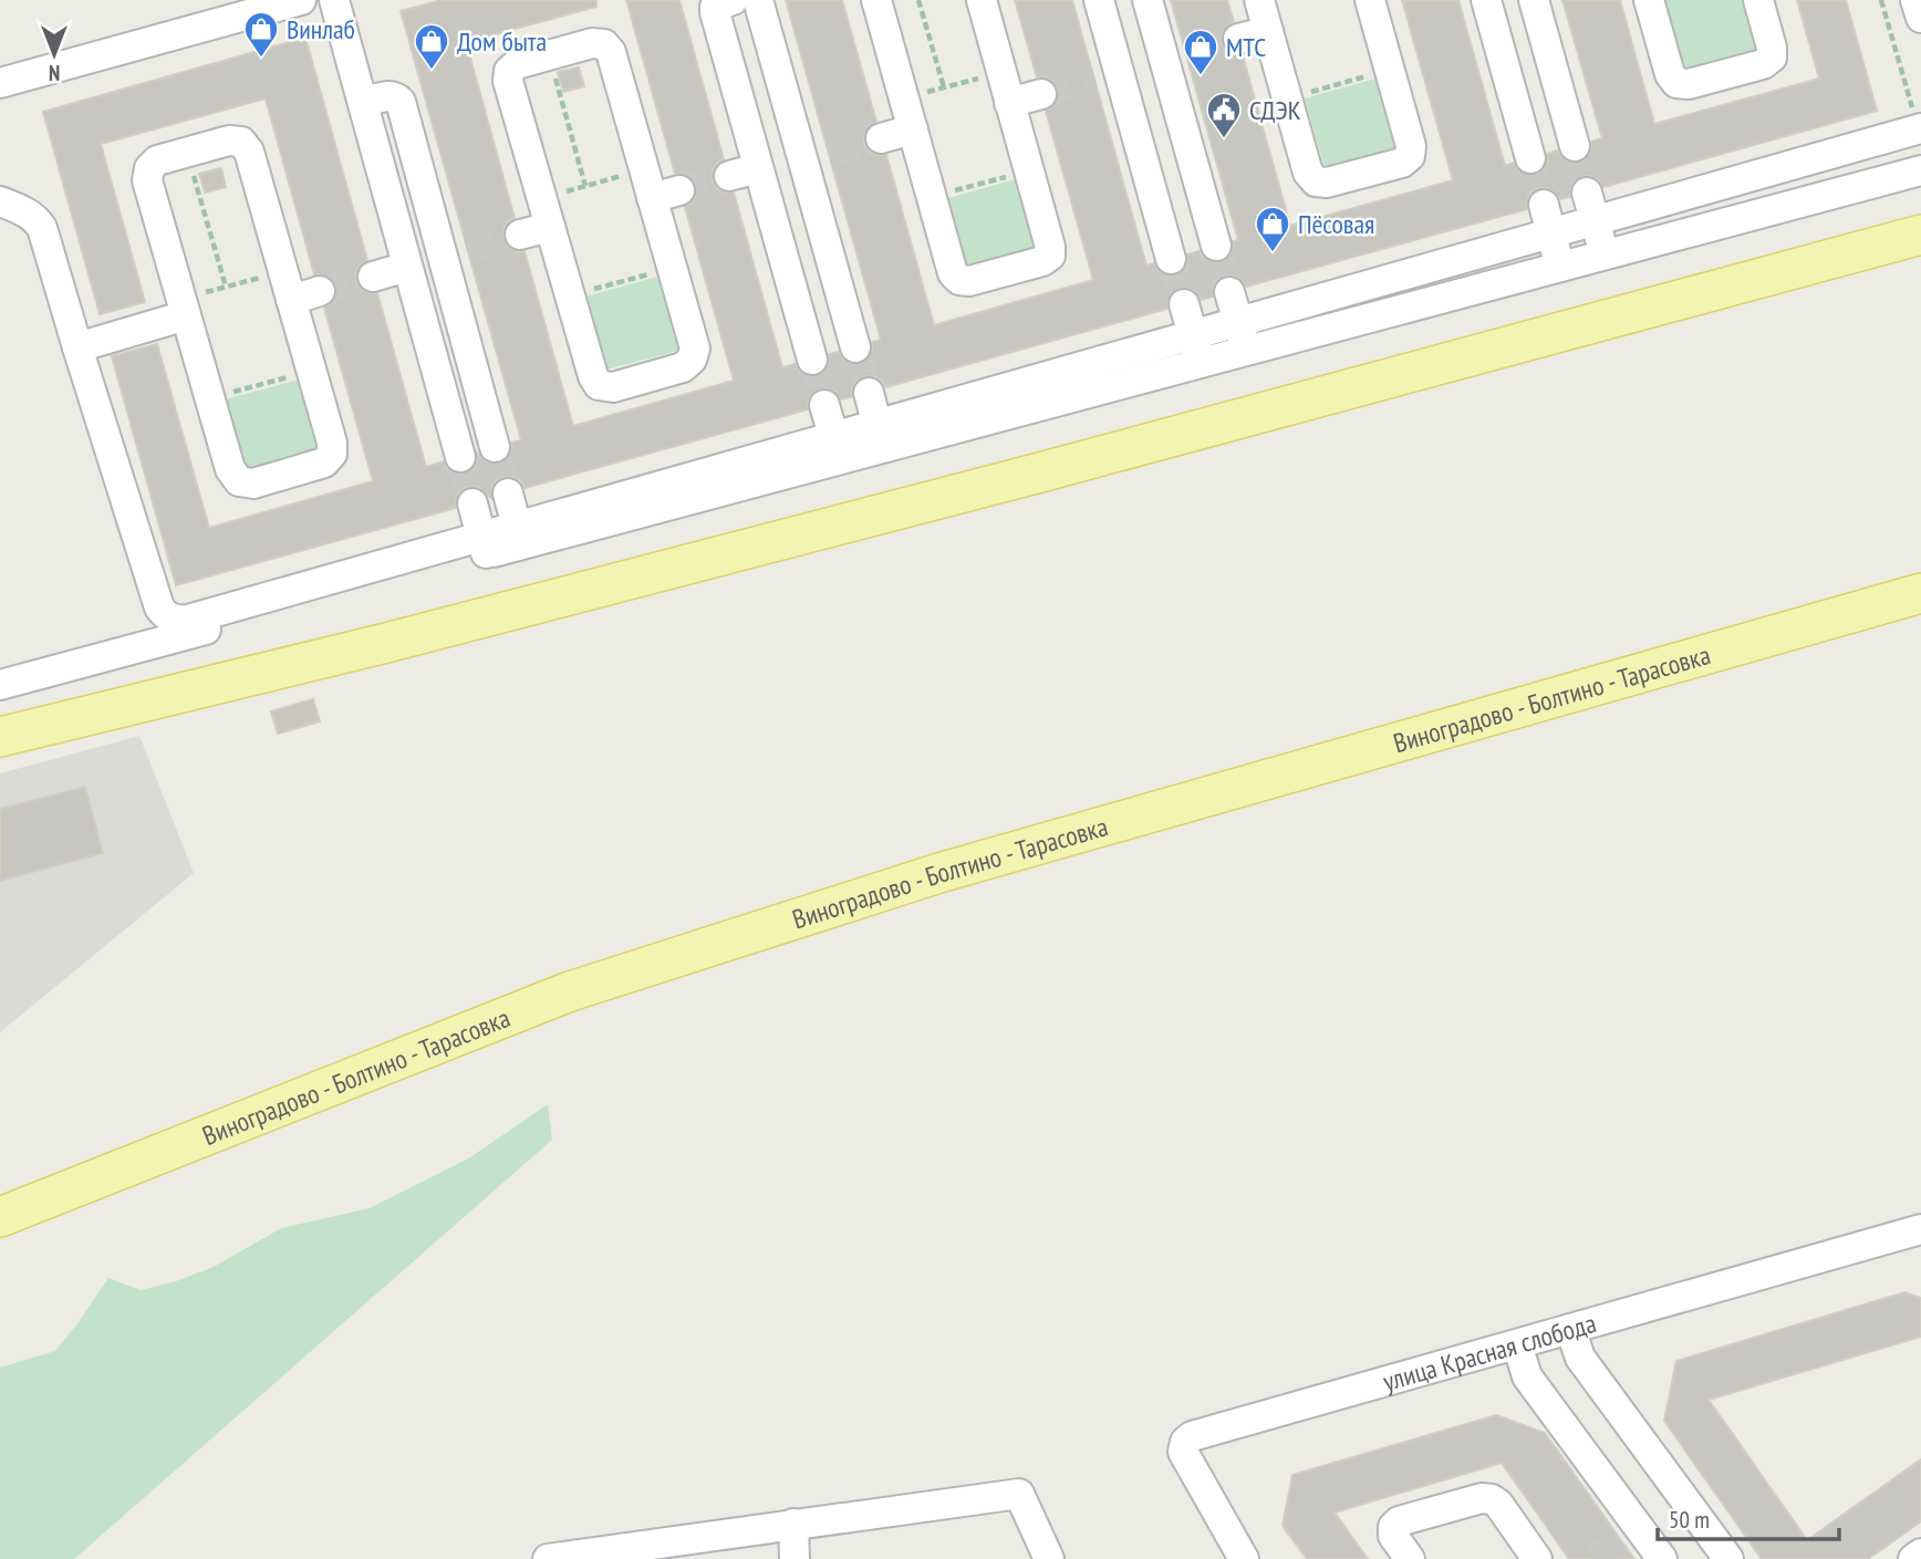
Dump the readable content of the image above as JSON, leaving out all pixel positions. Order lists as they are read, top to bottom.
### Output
{
  "streets": {
    "main road": ["Виноградово - Болтино - Тарасовка"],
    "street": ["улица Красная слобода"]
  },
  "places": {
    "shop": [
      "Винлаб",
      "Дом быта",
      "МТС",
      "Пёсовая"
    ],
    "public building": ["СДЭК"]
  },
  "scale_bar": "50 m",
  "north": "bottom"
}
